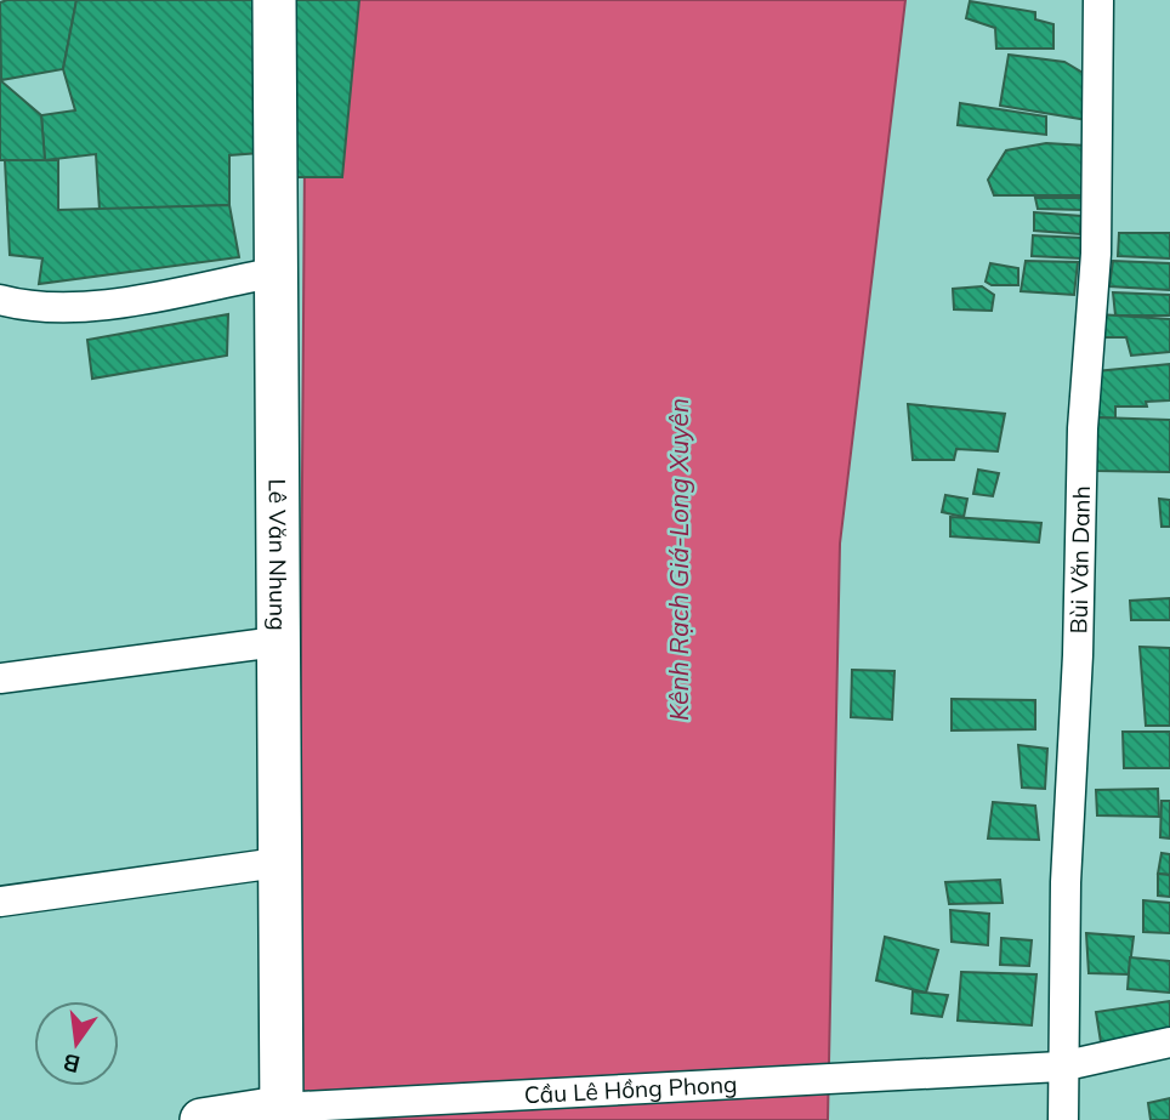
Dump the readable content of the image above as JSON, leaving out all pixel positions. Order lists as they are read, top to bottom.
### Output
{
  "streets": {
    "street": ["Lê Văn Nhung", "Bùi Văn Danh", "Cầu Lê Hồng Phong"]
  },
  "crossings": [
    ["Lê Văn Nhung", "Cầu Lê Hồng Phong"],
    ["Bùi Văn Danh", "Cầu Lê Hồng Phong"]
  ],
  "water": ["Kênh Rạch Giá-Long Xuyên"],
  "north": "bottom"
}
